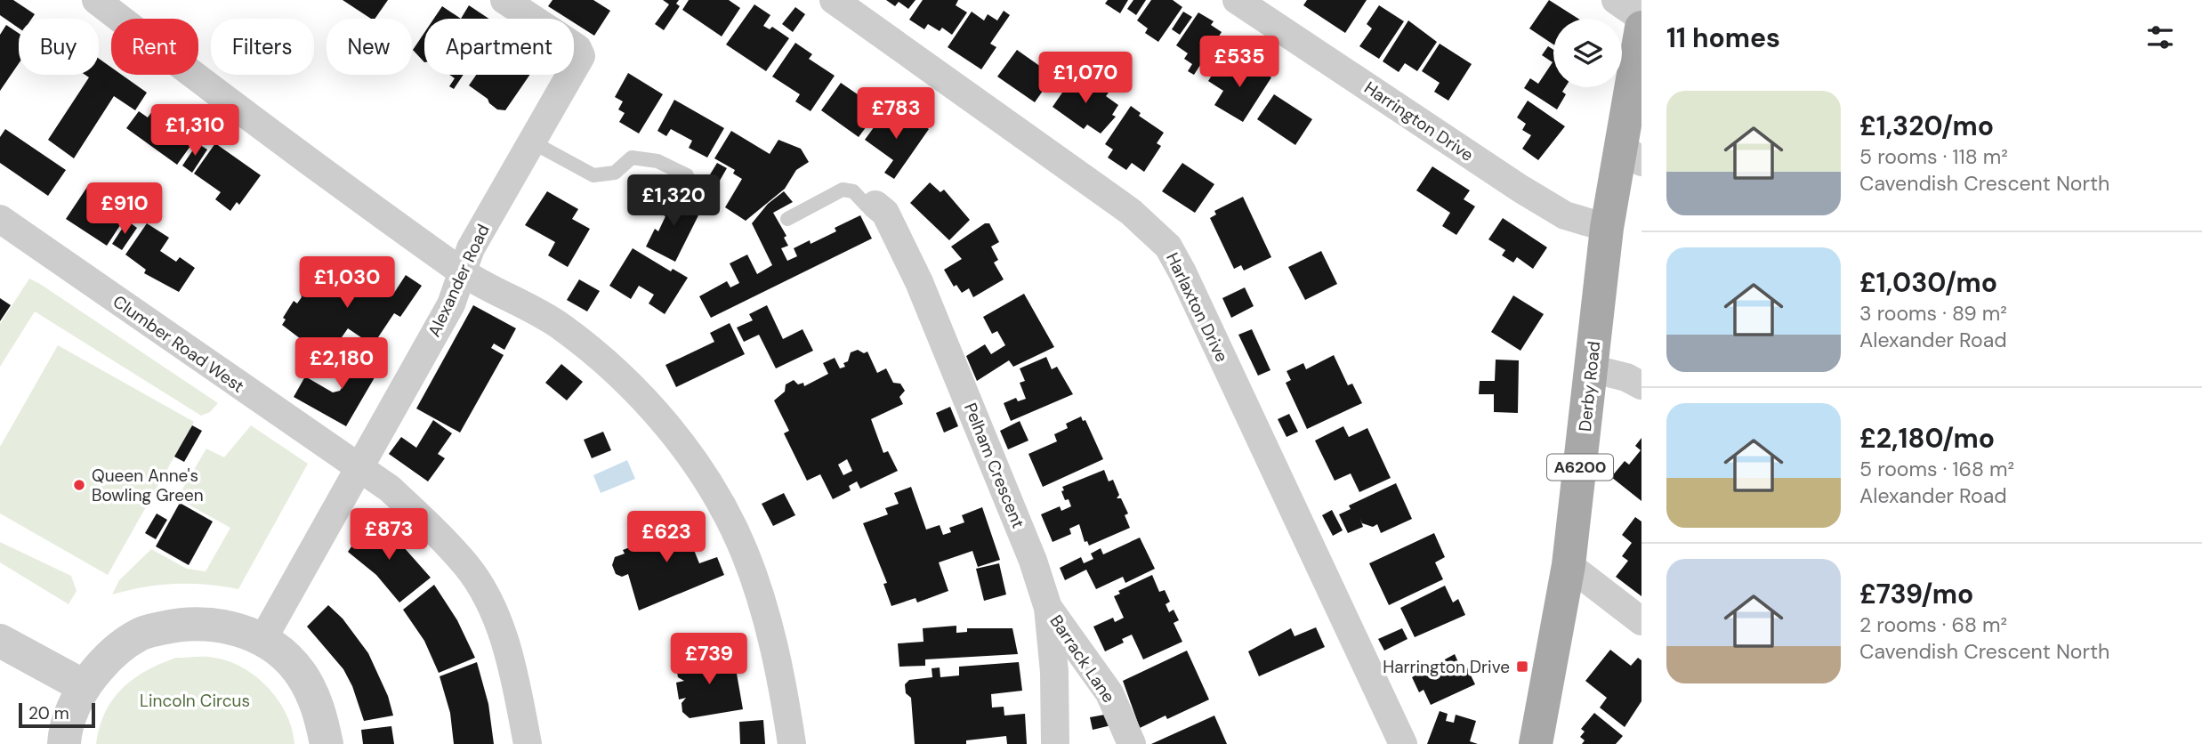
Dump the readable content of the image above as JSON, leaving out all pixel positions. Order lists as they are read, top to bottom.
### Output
{
  "streets": {
    "main road": ["Derby Road", "A6200"],
    "street": [
      "Harrington Drive",
      "Alexander Road",
      "Harlaxton Drive",
      "Clumber Road West",
      "Pelham Crescent",
      "Barrack Lane"
    ]
  },
  "crossings": [
    ["Harrington Drive", "Derby Road"],
    ["Alexander Road", "Clumber Road West"],
    ["Pelham Crescent", "Barrack Lane"]
  ],
  "parks": ["Lincoln Circus"],
  "places": {
    "other": ["Queen Anne's Bowling Green"],
    "transit": ["Harrington Drive"]
  },
  "scale_bar": "20 m",
  "page": {
    "heading": "11 homes",
    "chip": [
      "Buy",
      "Rent",
      "Filters",
      "New",
      "Apartment"
    ],
    "price": [
      "£535",
      "£1,070",
      "£783",
      "£1,310",
      "£1,320",
      "£910",
      "£1,030",
      "£2,180",
      "£873",
      "£623",
      "£739"
    ],
    "list": [
      {
        "name": "£1,320/mo",
        "note": "5 rooms · 118 m² · Cavendish Crescent North"
      },
      {
        "name": "£1,030/mo",
        "note": "3 rooms · 89 m² · Alexander Road"
      },
      {
        "name": "£2,180/mo",
        "note": "5 rooms · 168 m² · Alexander Road"
      },
      {
        "name": "£739/mo",
        "note": "2 rooms · 68 m² · Cavendish Crescent North"
      }
    ],
    "scale": "20 m"
  }
}
